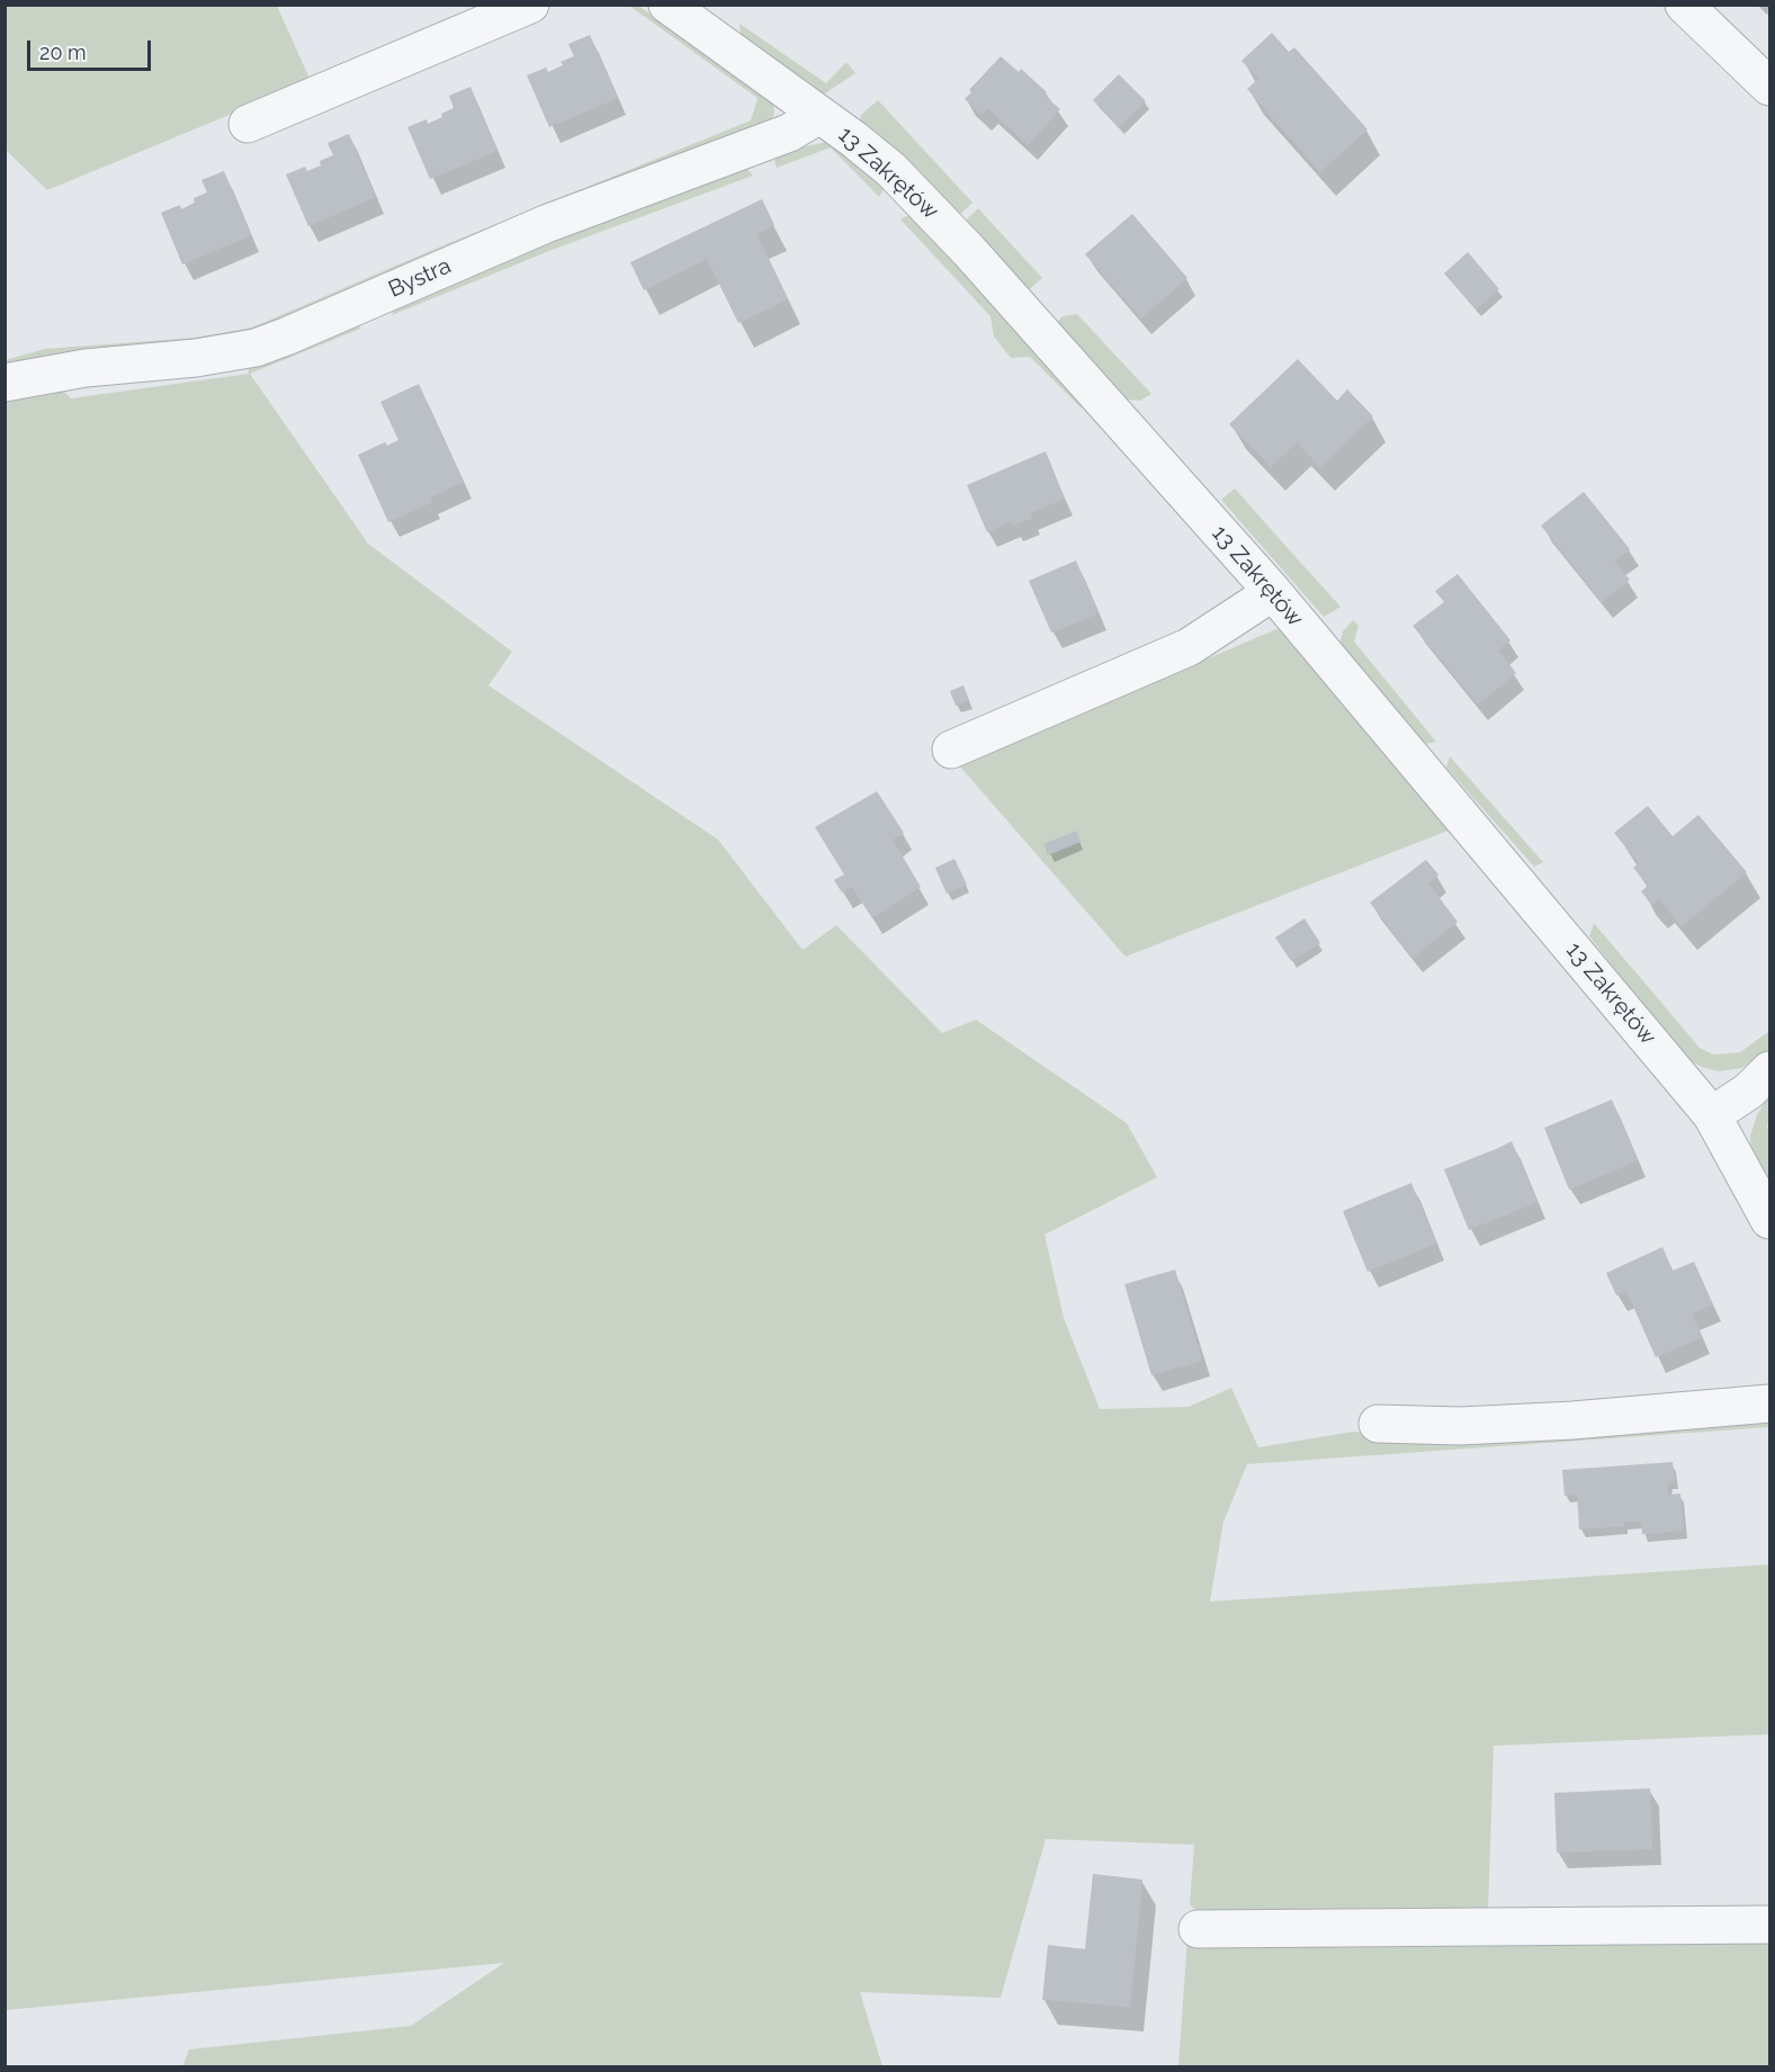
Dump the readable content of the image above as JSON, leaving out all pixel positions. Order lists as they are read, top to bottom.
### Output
{
  "streets": {
    "street": ["13 Zakrętów", "Bystra"]
  },
  "crossings": [
    ["13 Zakrętów", "Bystra"]
  ],
  "scale_bar": "20 m"
}
